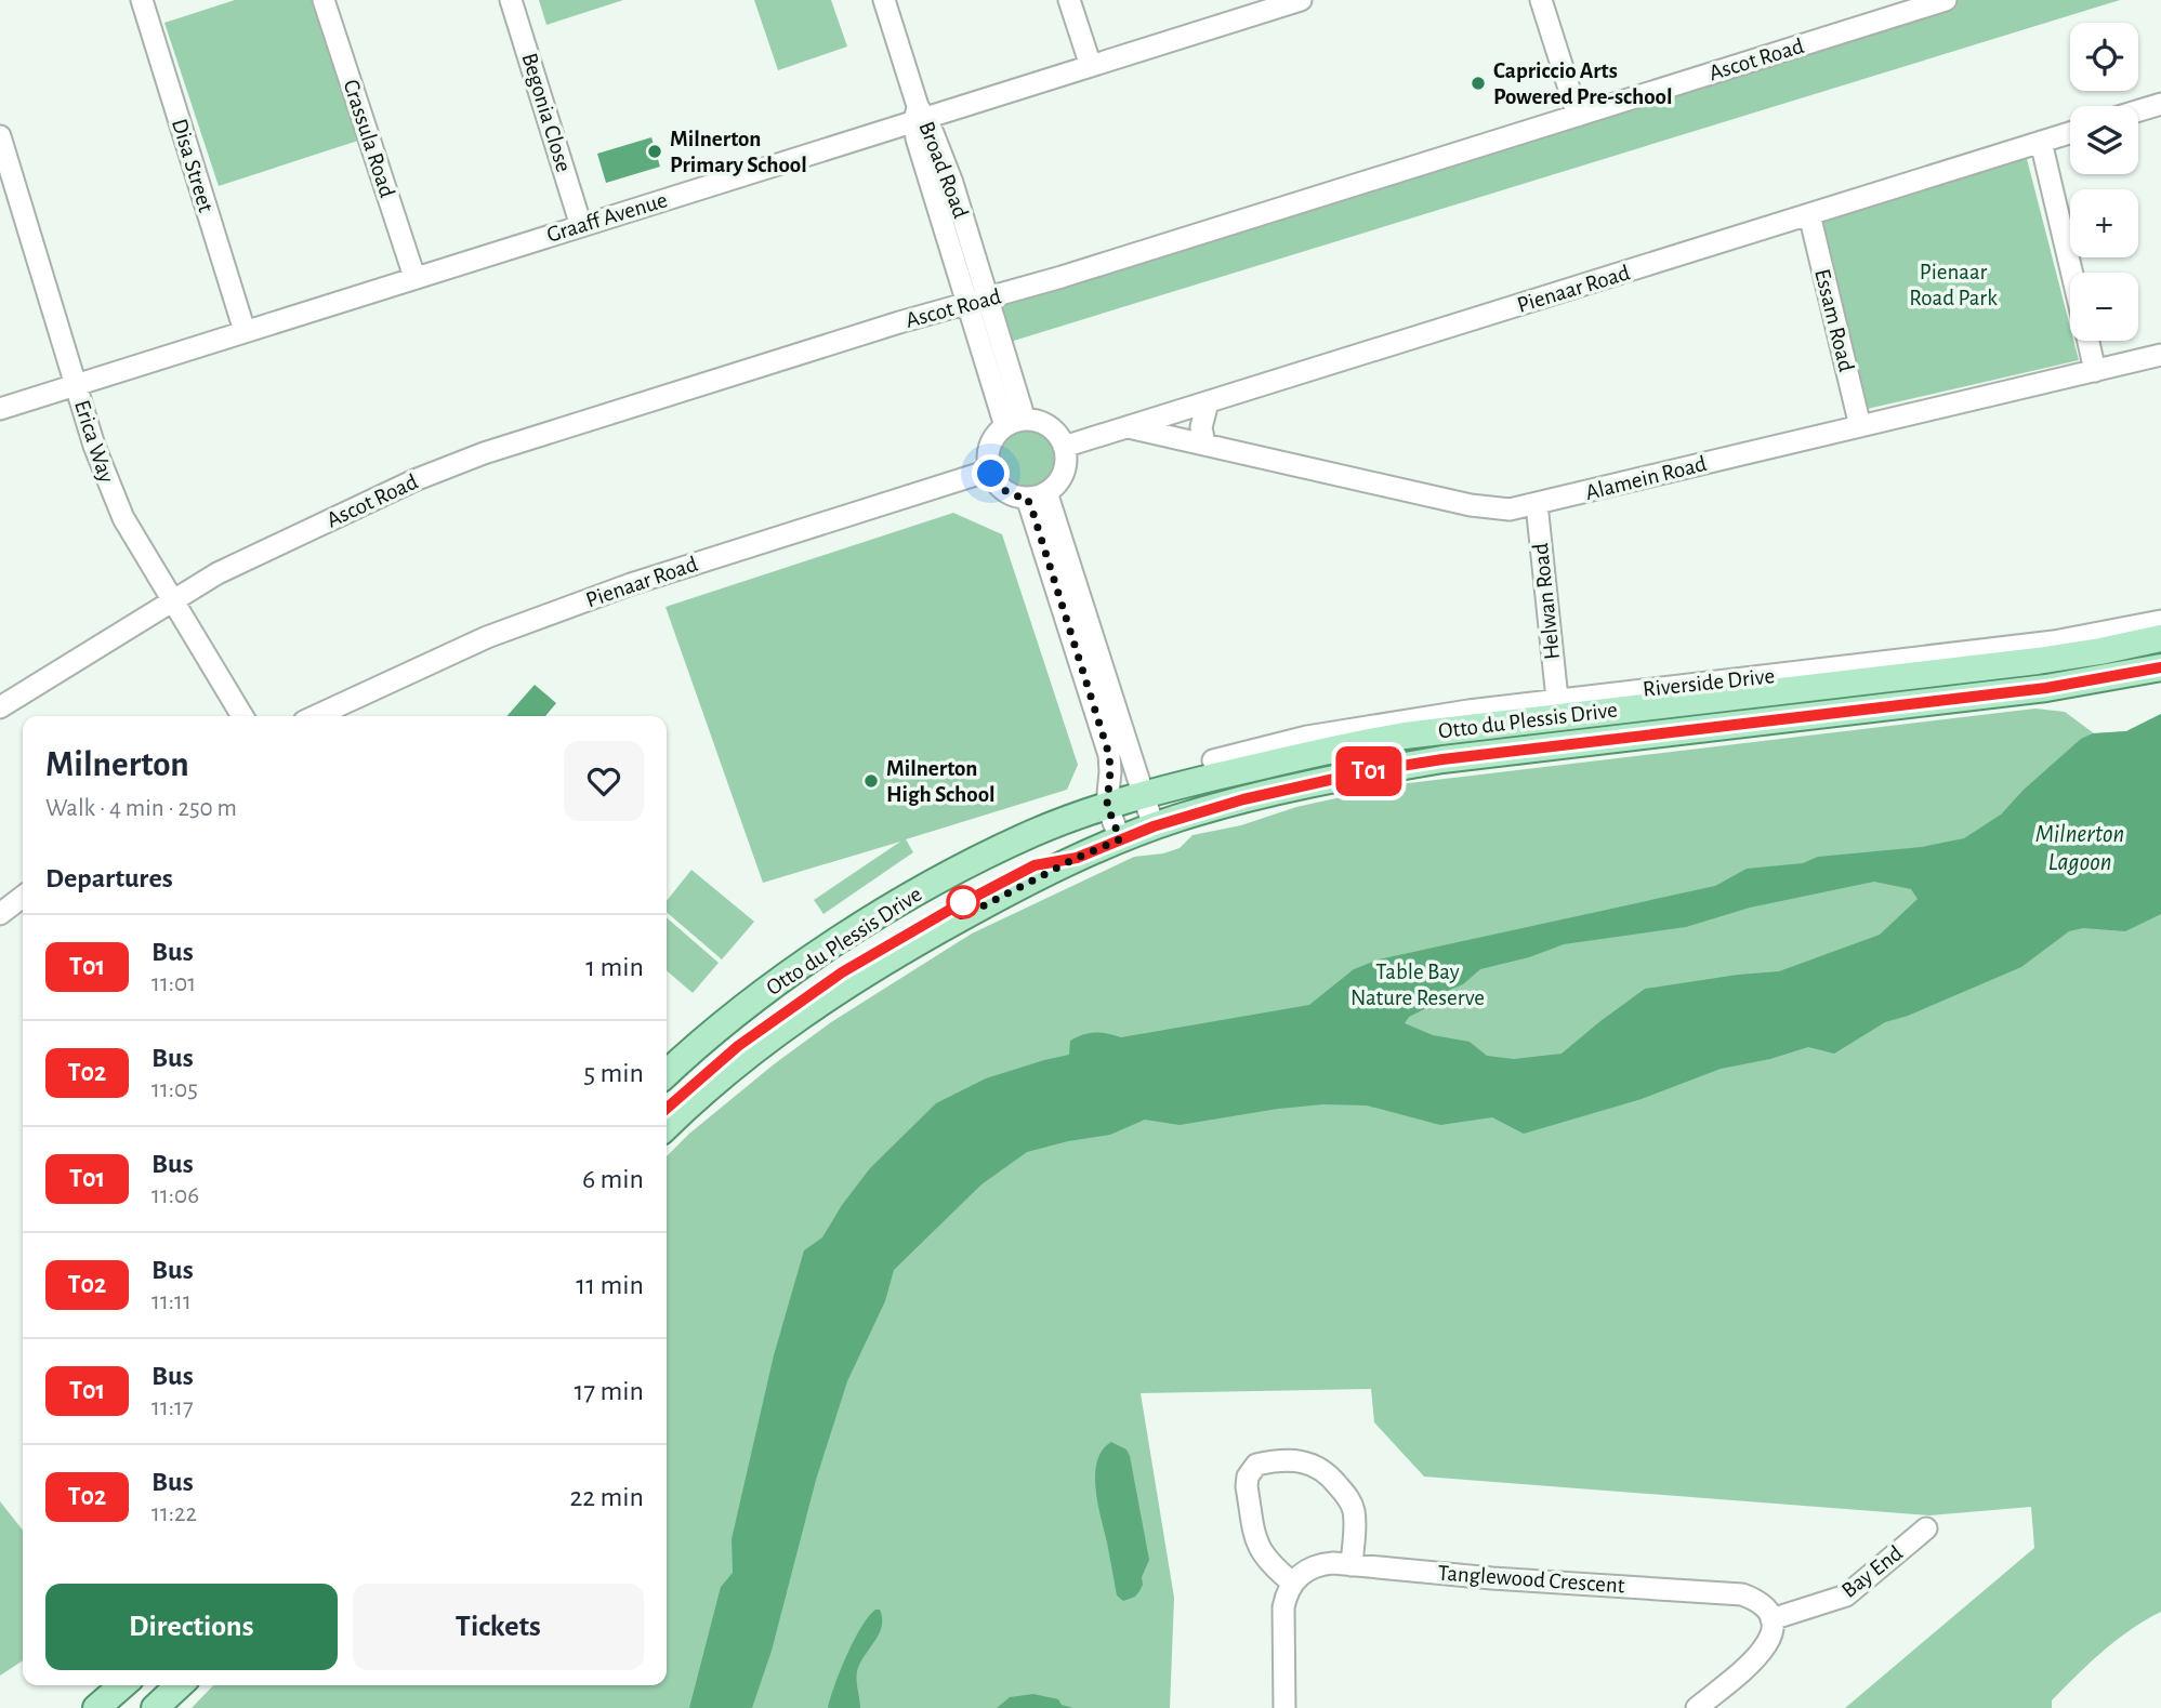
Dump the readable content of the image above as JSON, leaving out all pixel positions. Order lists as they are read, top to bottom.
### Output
{
  "streets": {
    "main road": ["Otto du Plessis Drive"],
    "street": [
      "Ascot Road",
      "Begonia Close",
      "Crassula Road",
      "Disa Street",
      "Broad Road",
      "Graaff Avenue",
      "Pienaar Road",
      "Essam Road",
      "Erica Way",
      "Alamein Road",
      "Helwan Road",
      "Riverside Drive",
      "Bay End",
      "Tanglewood Crescent"
    ]
  },
  "crossings": [
    ["Ascot Road", "Broad Road"],
    ["Ascot Road", "Erica Way"],
    ["Begonia Close", "Graaff Avenue"],
    ["Crassula Road", "Graaff Avenue"],
    ["Disa Street", "Graaff Avenue"],
    ["Broad Road", "Graaff Avenue"],
    ["Broad Road", "Pienaar Road"],
    ["Graaff Avenue", "Erica Way"],
    ["Pienaar Road", "Essam Road"],
    ["Pienaar Road", "Alamein Road"],
    ["Essam Road", "Alamein Road"],
    ["Alamein Road", "Helwan Road"],
    ["Helwan Road", "Riverside Drive"],
    ["Bay End", "Tanglewood Crescent"]
  ],
  "water": ["Milnerton Lagoon"],
  "parks": ["Pienaar Road Park", "Table Bay Nature Reserve"],
  "places": ["Capriccio Arts Powered Pre-school", "Milnerton Primary School", "Milnerton High School"],
  "lines": ["bus line T01"],
  "page": {
    "on_map": "T01",
    "map_buttons": ["+", "−"],
    "heading": [
      ["Milnerton", "Walk · 4 min · 250 m"],
      "Departures"
    ],
    "list": [
      {
        "mark": "T01",
        "name": "Bus",
        "note": "11:01",
        "value": "1 min"
      },
      {
        "mark": "T02",
        "name": "Bus",
        "note": "11:05",
        "value": "5 min"
      },
      {
        "mark": "T01",
        "name": "Bus",
        "note": "11:06",
        "value": "6 min"
      },
      {
        "mark": "T02",
        "name": "Bus",
        "note": "11:11",
        "value": "11 min"
      },
      {
        "mark": "T01",
        "name": "Bus",
        "note": "11:17",
        "value": "17 min"
      },
      {
        "mark": "T02",
        "name": "Bus",
        "note": "11:22",
        "value": "22 min"
      }
    ],
    "buttons": ["Directions", "Tickets"]
  }
}
